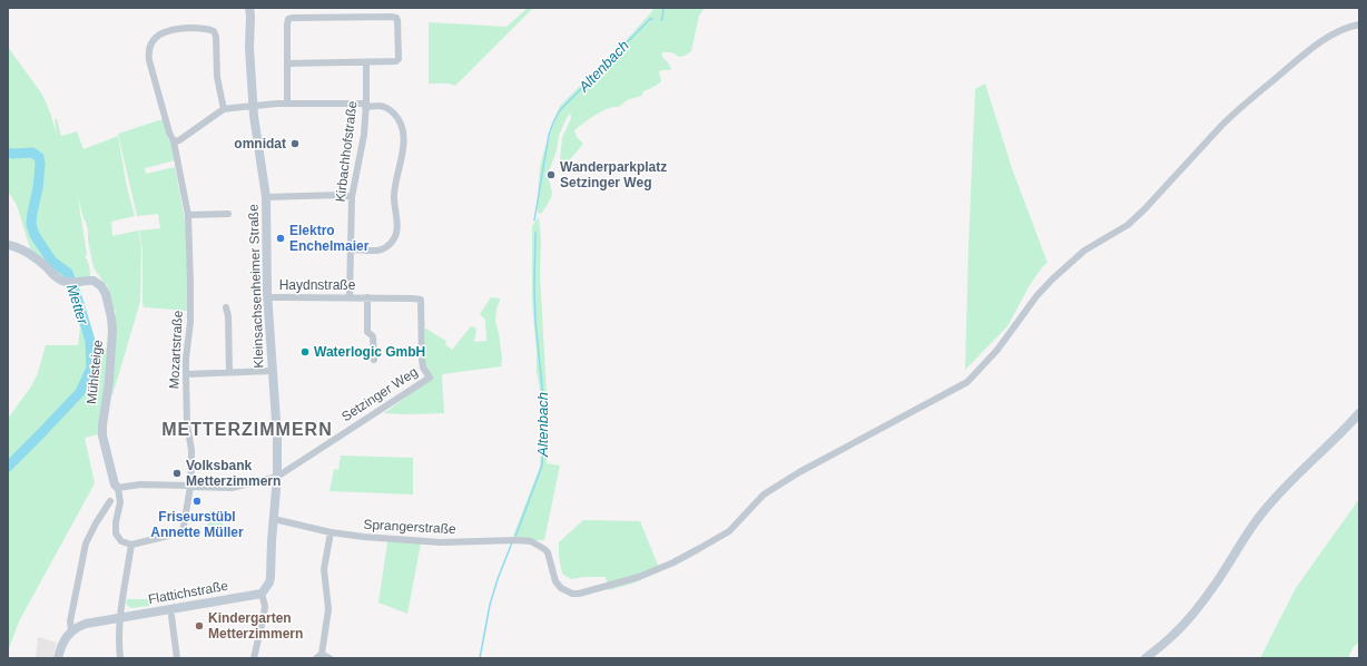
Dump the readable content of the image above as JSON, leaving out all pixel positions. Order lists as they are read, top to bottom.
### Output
{
  "streets": {
    "main road": ["Kleinsachsenheimer Straße", "Mühlsteige", "Flattichstraße"],
    "street": [
      "Kirbachhofstraße",
      "Haydnstraße",
      "Mozartstraße",
      "Setzinger Weg",
      "Sprangerstraße"
    ]
  },
  "crossings": [
    ["Kirbachhofstraße", "Haydnstraße"],
    ["Haydnstraße", "Kleinsachsenheimer Straße"],
    ["Haydnstraße", "Setzinger Weg"],
    ["Kleinsachsenheimer Straße", "Setzinger Weg"],
    ["Kleinsachsenheimer Straße", "Sprangerstraße"],
    ["Kleinsachsenheimer Straße", "Flattichstraße"]
  ],
  "districts": ["METTERZIMMERN"],
  "water": ["Altenbach", "Metter"],
  "places": [
    "omnidat",
    "Wanderparkplatz Setzinger Weg",
    "Elektro Enchelmaier",
    "Waterlogic GmbH",
    "Volksbank Metterzimmern",
    "Friseurstübl Annette Müller",
    "Kindergarten Metterzimmern"
  ]
}
